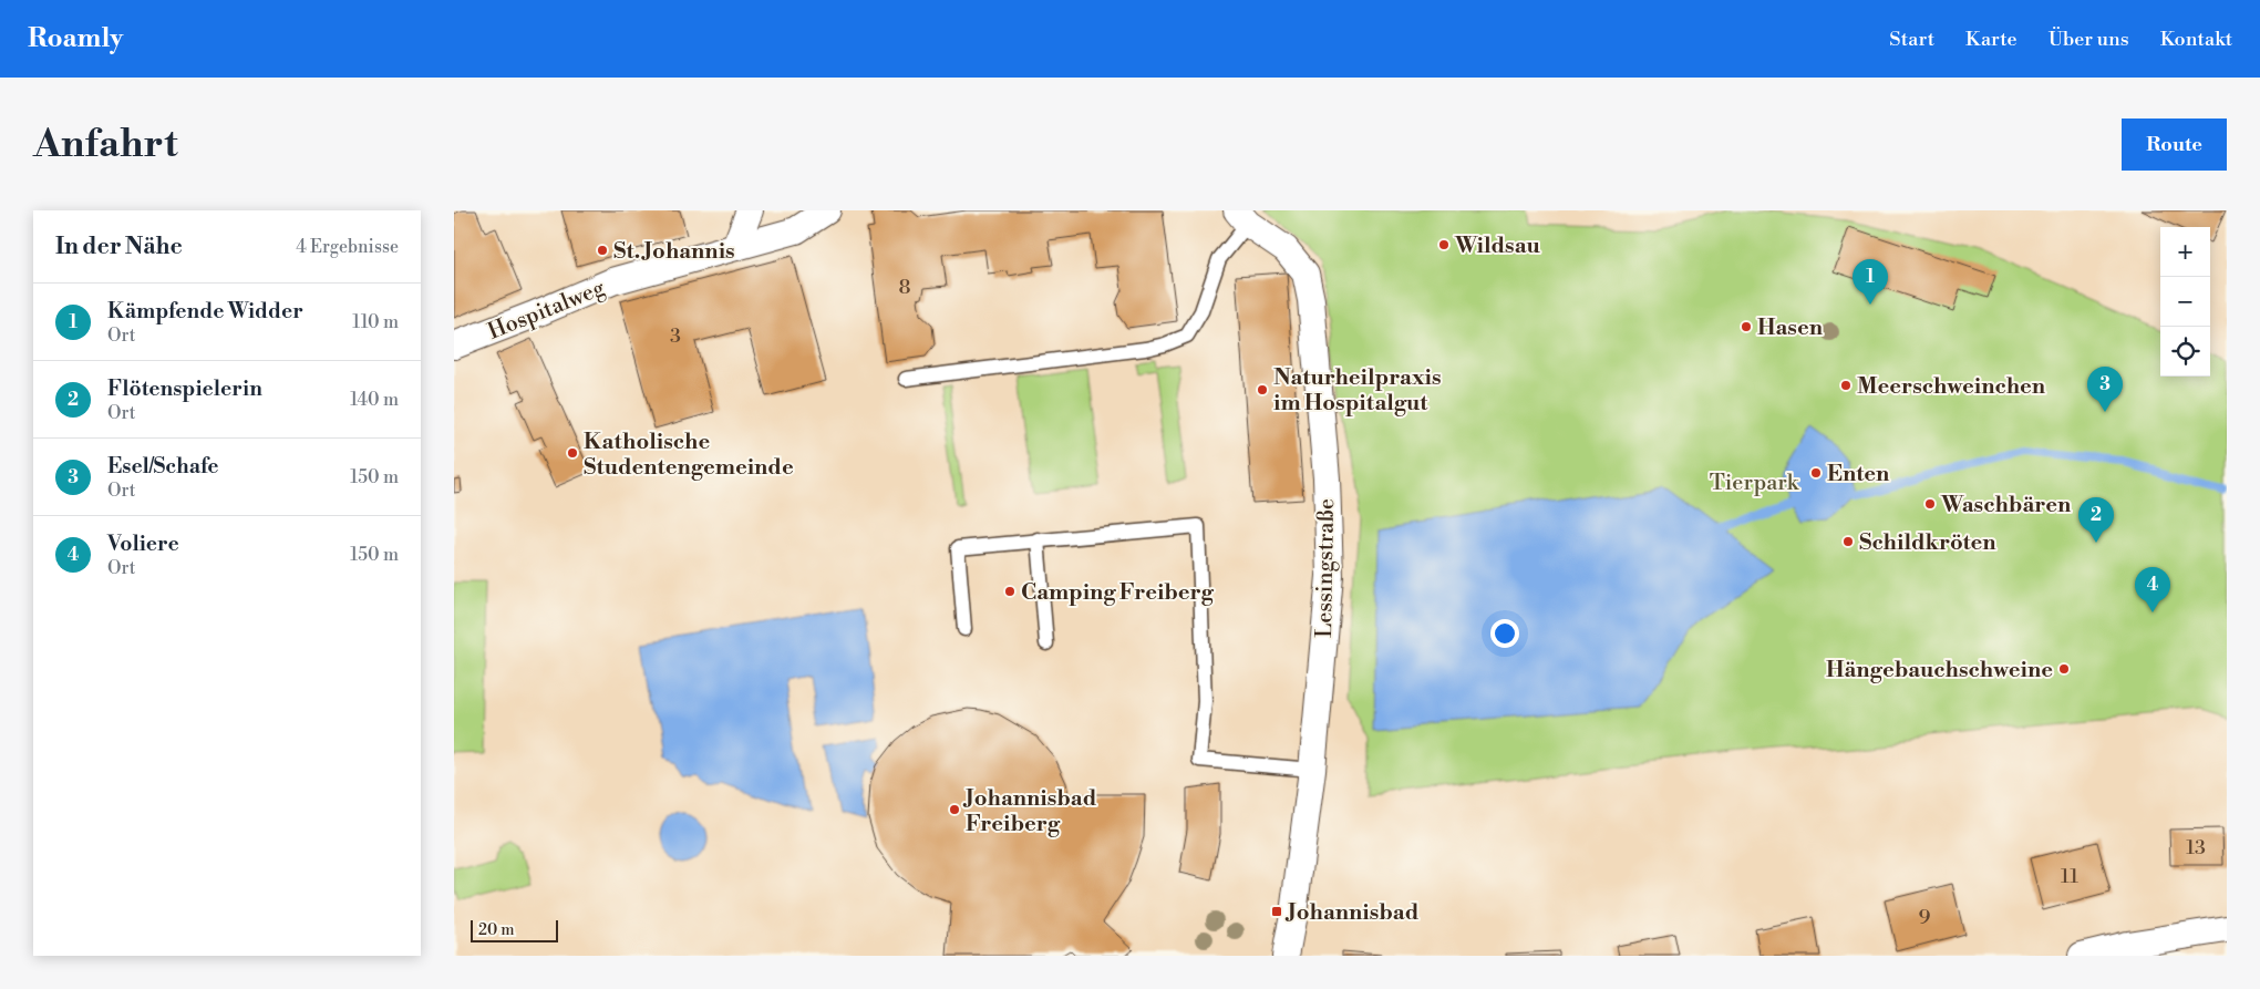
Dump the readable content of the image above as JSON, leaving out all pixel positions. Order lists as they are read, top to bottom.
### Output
{
  "streets": {
    "street": ["Hospitalweg", "Lessingstraße"]
  },
  "parks": ["Tierpark"],
  "places": {
    "other": [
      "Wildsau",
      "St. Johannis",
      "Hasen",
      "Meerschweinchen",
      "Naturheilpraxis im Hospitalgut",
      "Katholische Studentengemeinde",
      "Enten",
      "Waschbären",
      "Schildkröten",
      "Camping Freiberg",
      "Hängebauchschweine",
      "Johannisbad Freiberg"
    ],
    "transit": ["Johannisbad"]
  },
  "house_numbers": [
    "8",
    "3",
    "13",
    "11",
    "9"
  ],
  "scale_bar": "20 m",
  "page": {
    "header": "Roamly",
    "nav": [
      "Start",
      "Karte",
      "Über uns",
      "Kontakt"
    ],
    "buttons": "Route",
    "title": "Anfahrt",
    "heading": ["In der Nähe", "4 Ergebnisse"],
    "map_buttons": ["+", "−"],
    "pins": [
      "1",
      "3",
      "2",
      "4"
    ],
    "list": [
      {
        "mark": "1",
        "name": "Kämpfende Widder",
        "note": "Ort",
        "value": "110 m"
      },
      {
        "mark": "2",
        "name": "Flötenspielerin",
        "note": "Ort",
        "value": "140 m"
      },
      {
        "mark": "3",
        "name": "Esel/Schafe",
        "note": "Ort",
        "value": "150 m"
      },
      {
        "mark": "4",
        "name": "Voliere",
        "note": "Ort",
        "value": "150 m"
      }
    ],
    "scale": "20 m"
  }
}
